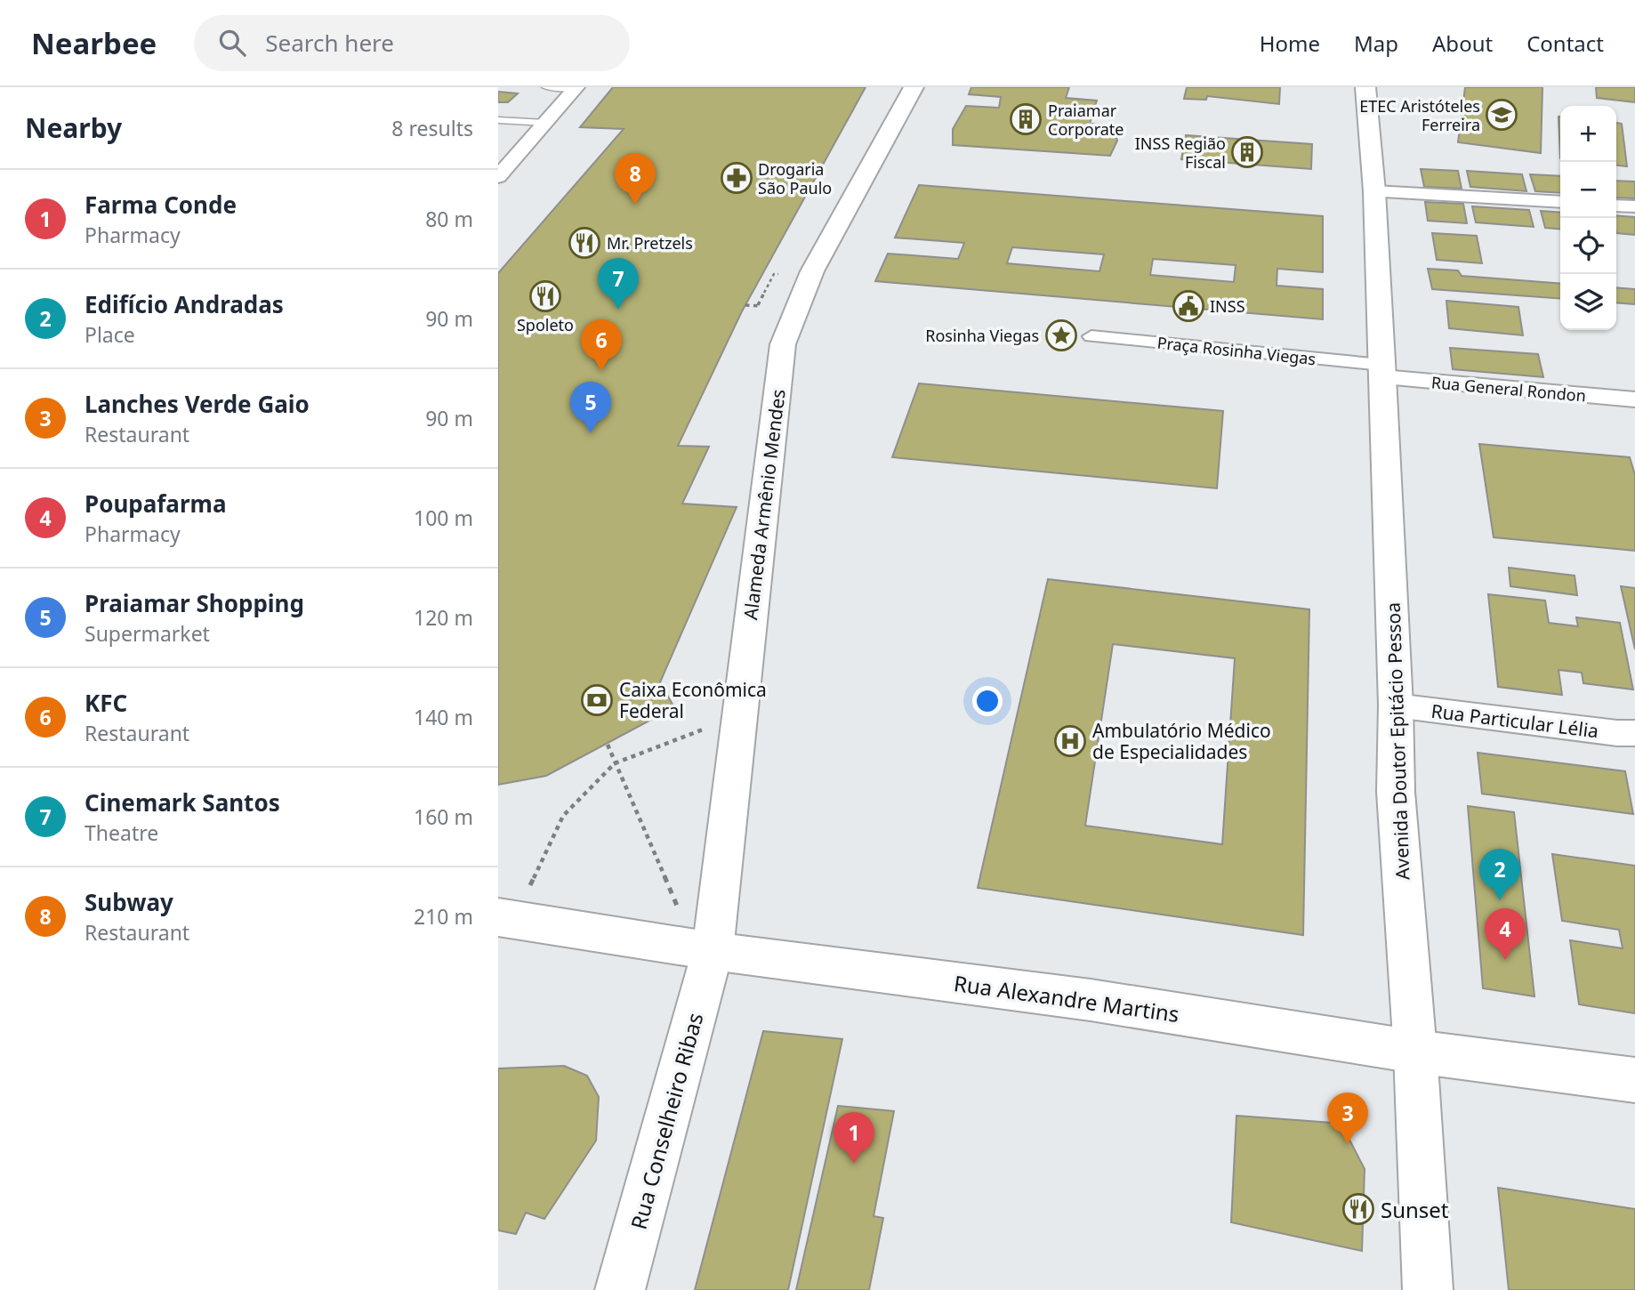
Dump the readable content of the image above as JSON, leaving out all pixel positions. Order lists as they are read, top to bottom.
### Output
{
  "streets": {
    "main road": [
      "Alameda Armênio Mendes",
      "Avenida Doutor Epitácio Pessoa",
      "Rua Alexandre Martins",
      "Rua Conselheiro Ribas"
    ],
    "street": ["Praça Rosinha Viegas", "Rua General Rondon", "Rua Particular Lélia"]
  },
  "crossings": [
    ["Praça Rosinha Viegas", "Rua General Rondon"],
    ["Praça Rosinha Viegas", "Avenida Doutor Epitácio Pessoa"],
    ["Rua General Rondon", "Avenida Doutor Epitácio Pessoa"],
    ["Alameda Armênio Mendes", "Rua Alexandre Martins"],
    ["Alameda Armênio Mendes", "Rua Conselheiro Ribas"],
    ["Rua Particular Lélia", "Avenida Doutor Epitácio Pessoa"],
    ["Avenida Doutor Epitácio Pessoa", "Rua Alexandre Martins"],
    ["Rua Alexandre Martins", "Rua Conselheiro Ribas"]
  ],
  "places": {
    "school or university": ["ETEC Aristóteles Ferreira"],
    "building": ["Praiamar Corporate", "INSS Região Fiscal"],
    "pharmacy": ["Drogaria São Paulo"],
    "restaurant": ["Mr. Pretzels", "Spoleto", "Sunset"],
    "public building": ["INSS"],
    "place": ["Rosinha Viegas"],
    "bank": ["Caixa Econômica Federal"],
    "hospital": ["Ambulatório Médico de Especialidades"]
  },
  "page": {
    "header": "Nearbee",
    "search": "Search here",
    "nav": [
      "Home",
      "Map",
      "About",
      "Contact"
    ],
    "heading": ["Nearby", "8 results"],
    "map_buttons": ["+", "−"],
    "pins": [
      "8",
      "7",
      "6",
      "5",
      "2",
      "4",
      "3",
      "1"
    ],
    "list": [
      {
        "mark": "1",
        "name": "Farma Conde",
        "note": "Pharmacy",
        "value": "80 m"
      },
      {
        "mark": "2",
        "name": "Edifício Andradas",
        "note": "Place",
        "value": "90 m"
      },
      {
        "mark": "3",
        "name": "Lanches Verde Gaio",
        "note": "Restaurant",
        "value": "90 m"
      },
      {
        "mark": "4",
        "name": "Poupafarma",
        "note": "Pharmacy",
        "value": "100 m"
      },
      {
        "mark": "5",
        "name": "Praiamar Shopping",
        "note": "Supermarket",
        "value": "120 m"
      },
      {
        "mark": "6",
        "name": "KFC",
        "note": "Restaurant",
        "value": "140 m"
      },
      {
        "mark": "7",
        "name": "Cinemark Santos",
        "note": "Theatre",
        "value": "160 m"
      },
      {
        "mark": "8",
        "name": "Subway",
        "note": "Restaurant",
        "value": "210 m"
      }
    ]
  }
}
